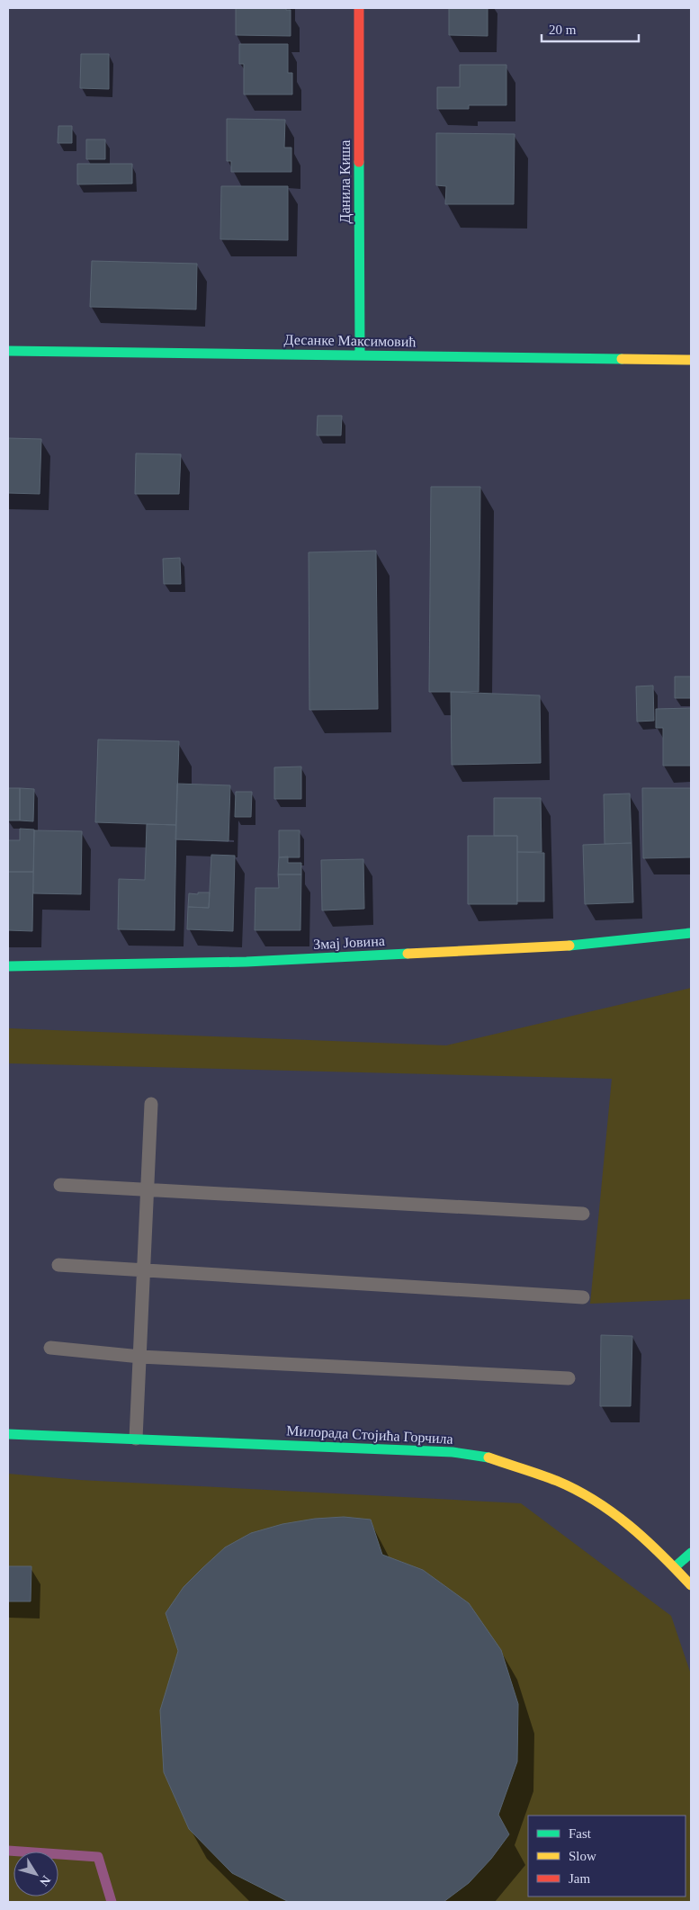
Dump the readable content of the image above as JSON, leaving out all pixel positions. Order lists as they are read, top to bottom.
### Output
{
  "streets": {
    "street": [
      "Данила Киша",
      "Десанке Максимовић",
      "Змај Јовина",
      "Милорада Стојића Горчила"
    ]
  },
  "crossings": [
    ["Данила Киша", "Десанке Максимовић"]
  ],
  "legend": ["Fast", "Slow", "Jam"],
  "scale_bar": "20 m",
  "north": "bottom right"
}
